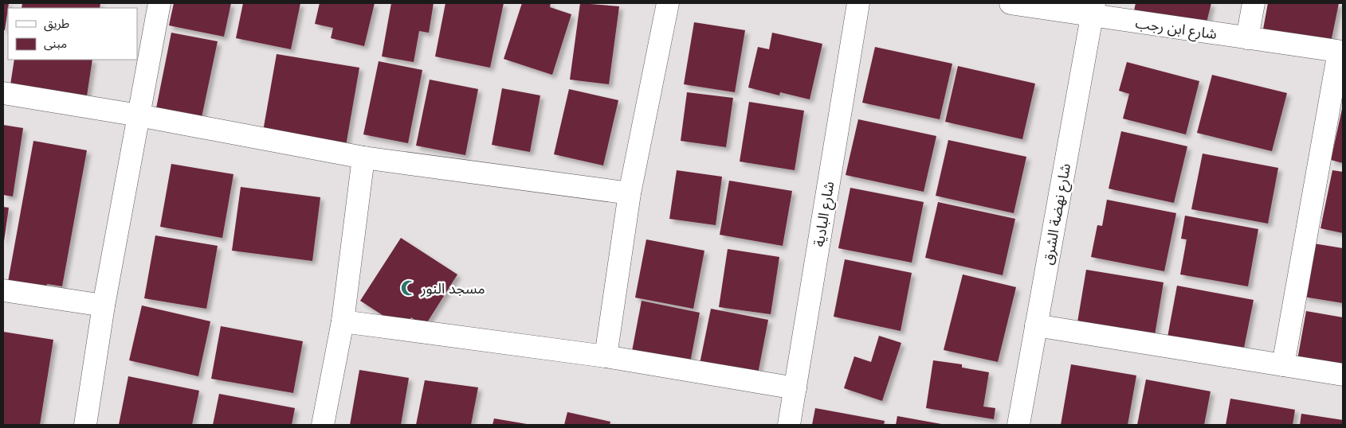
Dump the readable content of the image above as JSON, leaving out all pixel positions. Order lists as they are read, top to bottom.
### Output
{
  "streets": {
    "street": ["شارع ابن رجب", "شارع البادية", "شارع نهضة الشرق"]
  },
  "crossings": [
    ["شارع ابن رجب", "شارع نهضة الشرق"]
  ],
  "places": {
    "mosque": ["مسجد النور"]
  },
  "legend": ["طريق", "مبنى"]
}
